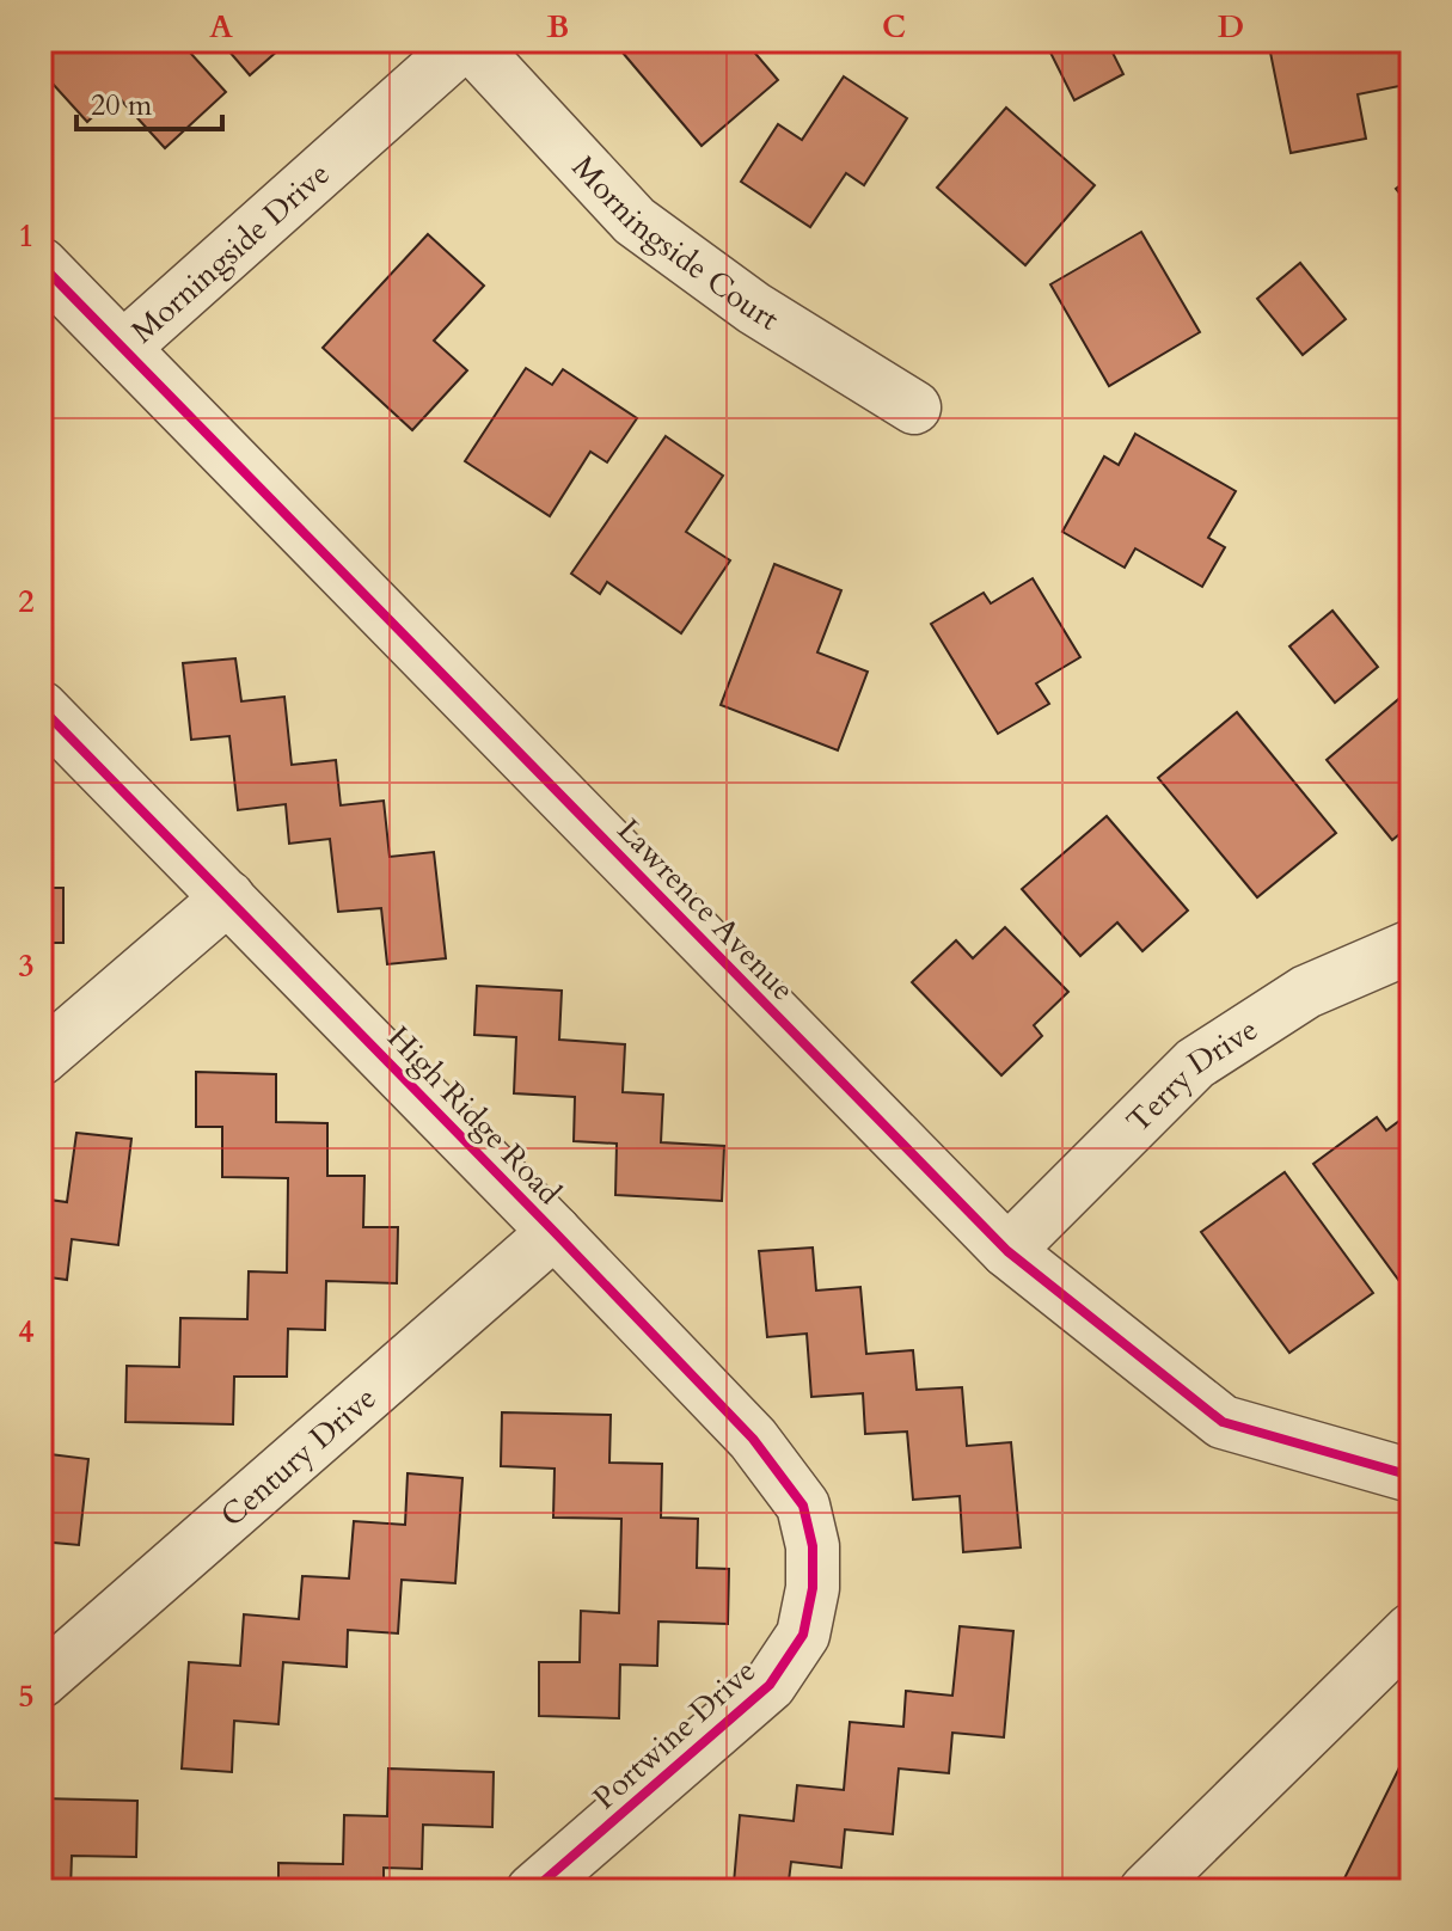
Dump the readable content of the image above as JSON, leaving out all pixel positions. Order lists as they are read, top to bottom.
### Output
{
  "streets": {
    "street": [
      "Morningside Court",
      "Morningside Drive",
      "Lawrence Avenue",
      "Terry Drive",
      "High Ridge Road",
      "Century Drive",
      "Portwine Drive"
    ]
  },
  "crossings": [
    ["Morningside Court", "Morningside Drive"],
    ["Morningside Drive", "Lawrence Avenue"],
    ["Lawrence Avenue", "Terry Drive"],
    ["High Ridge Road", "Century Drive"],
    ["High Ridge Road", "Portwine Drive"]
  ],
  "scale_bar": "20 m",
  "grid": {
    "columns": [
      "A",
      "B",
      "C",
      "D"
    ],
    "rows": [
      "1",
      "2",
      "3",
      "4",
      "5"
    ]
  }
}
